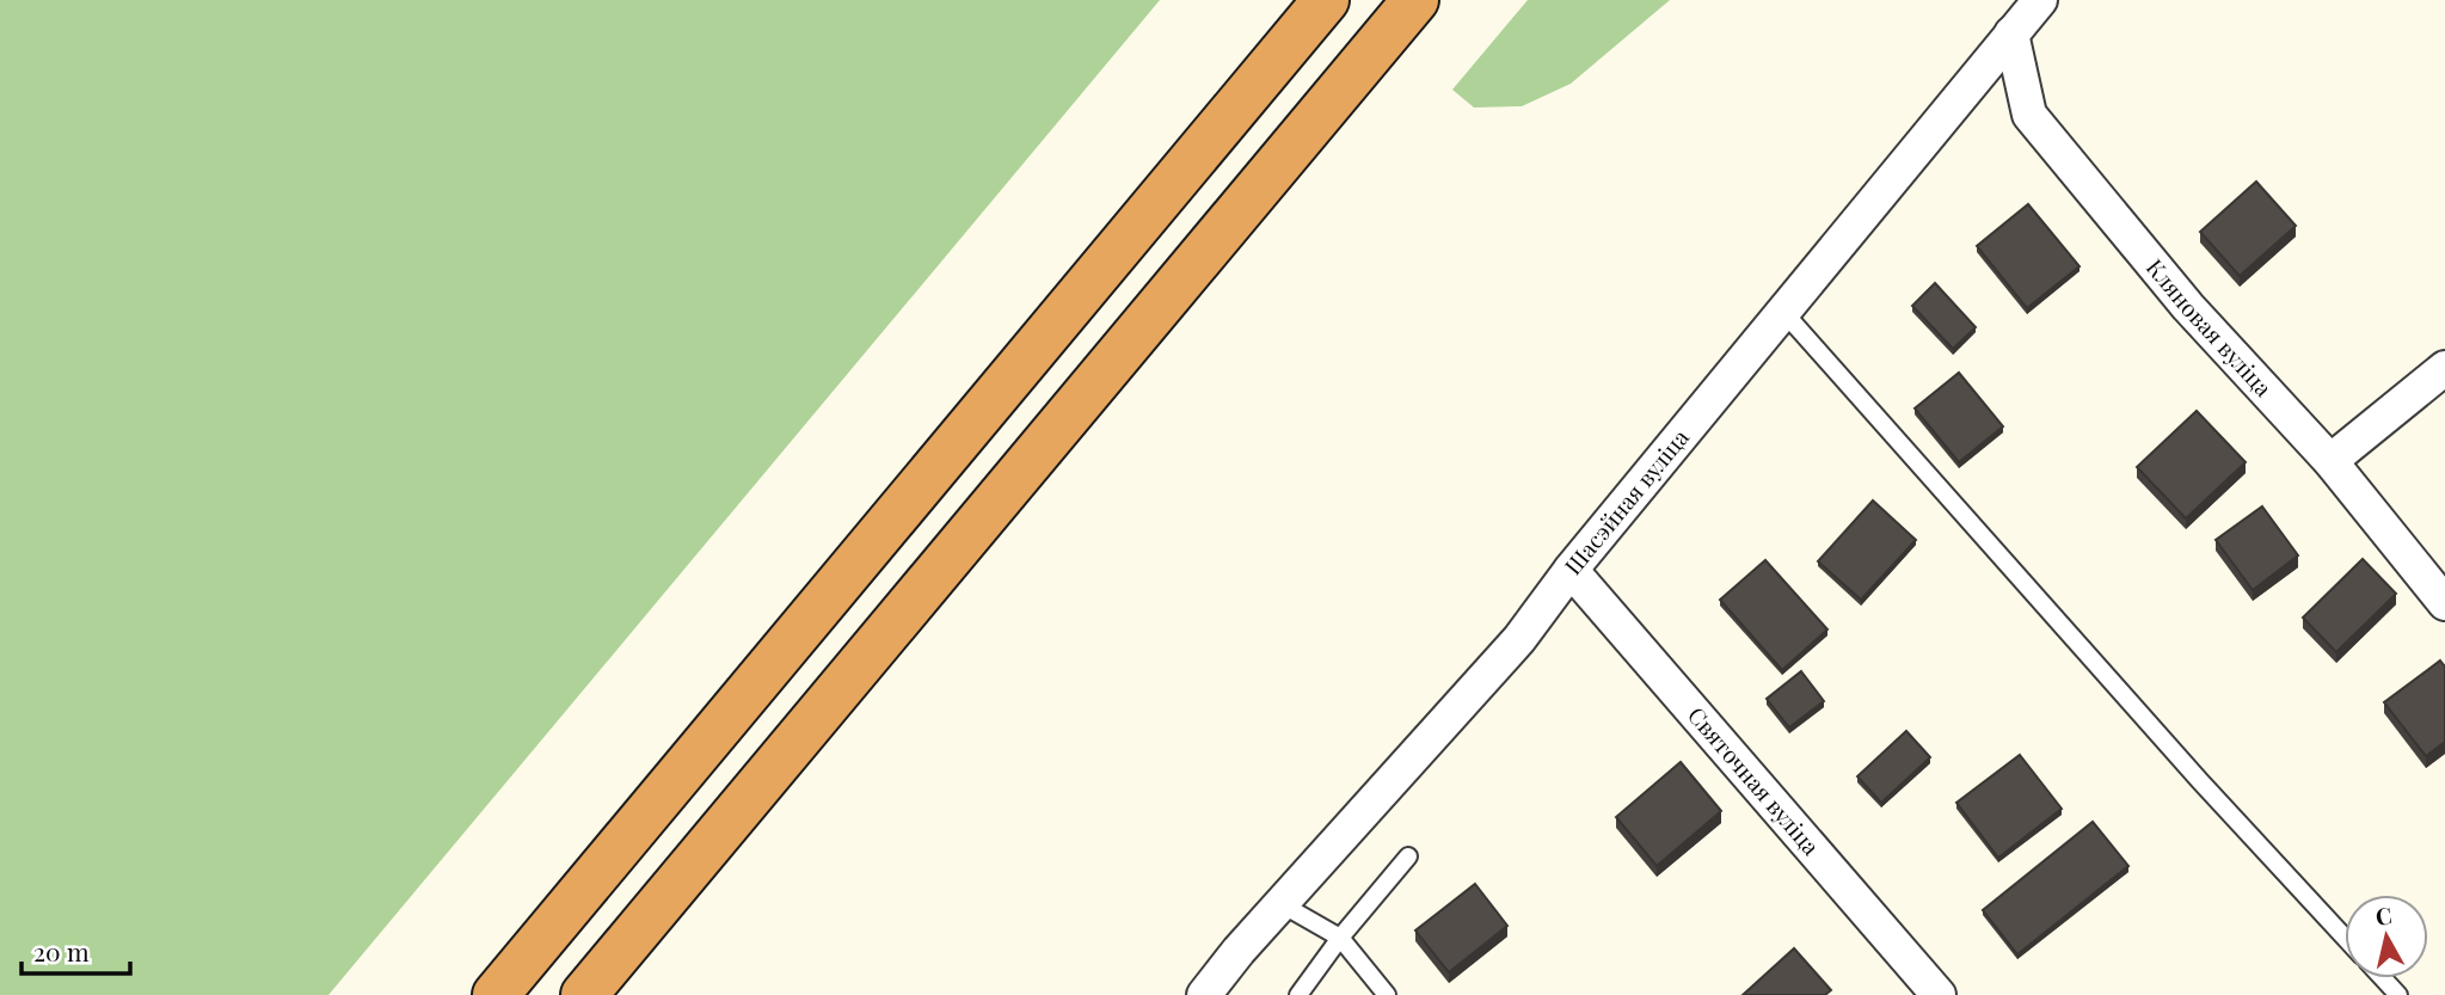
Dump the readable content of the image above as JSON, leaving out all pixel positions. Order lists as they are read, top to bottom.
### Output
{
  "streets": {
    "street": ["Кляновая вуліца", "Шасэйная вуліца", "Святочная вуліца"]
  },
  "crossings": [
    ["Кляновая вуліца", "Шасэйная вуліца"],
    ["Шасэйная вуліца", "Святочная вуліца"]
  ],
  "scale_bar": "20 m",
  "north": "top"
}
